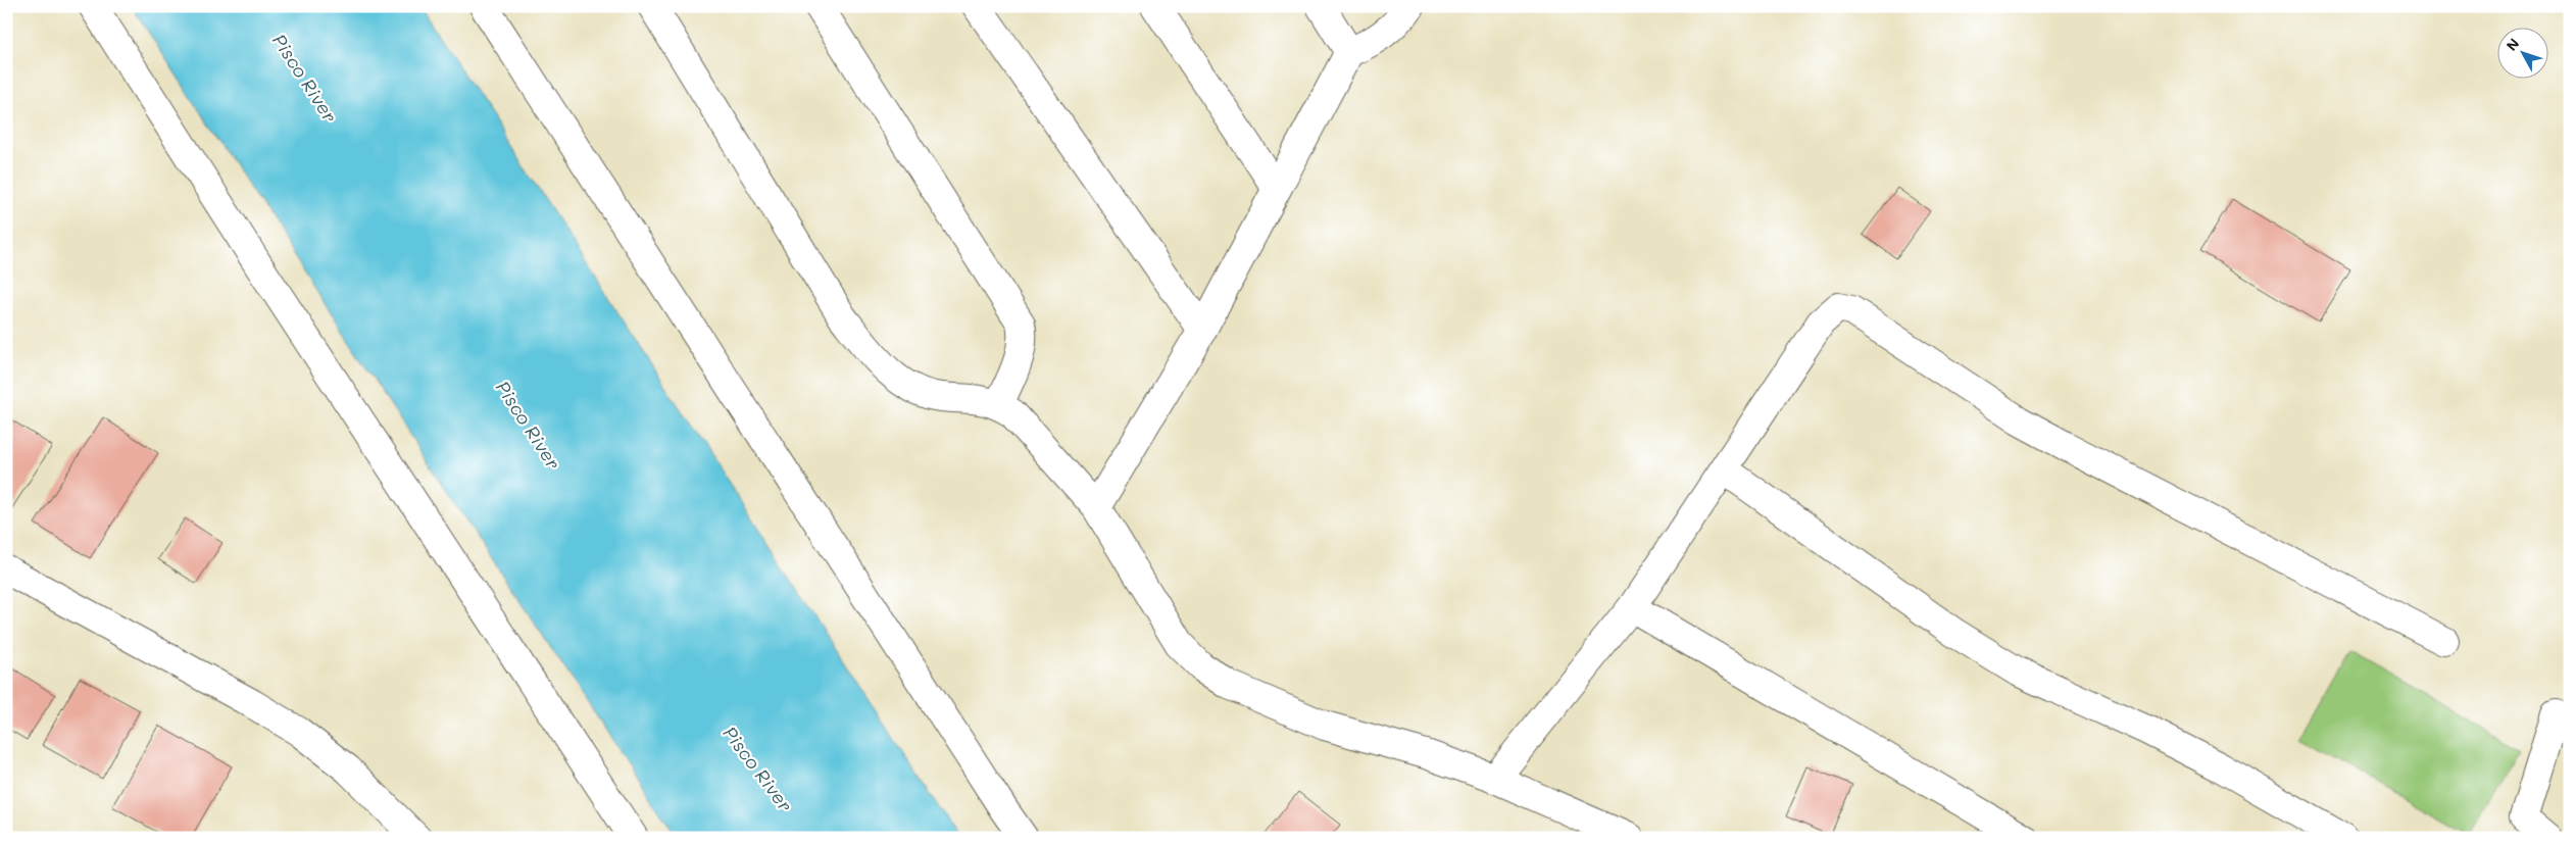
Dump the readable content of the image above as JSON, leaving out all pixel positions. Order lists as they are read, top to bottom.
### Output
{
  "water": ["Pisco River"],
  "north": "top left"
}
